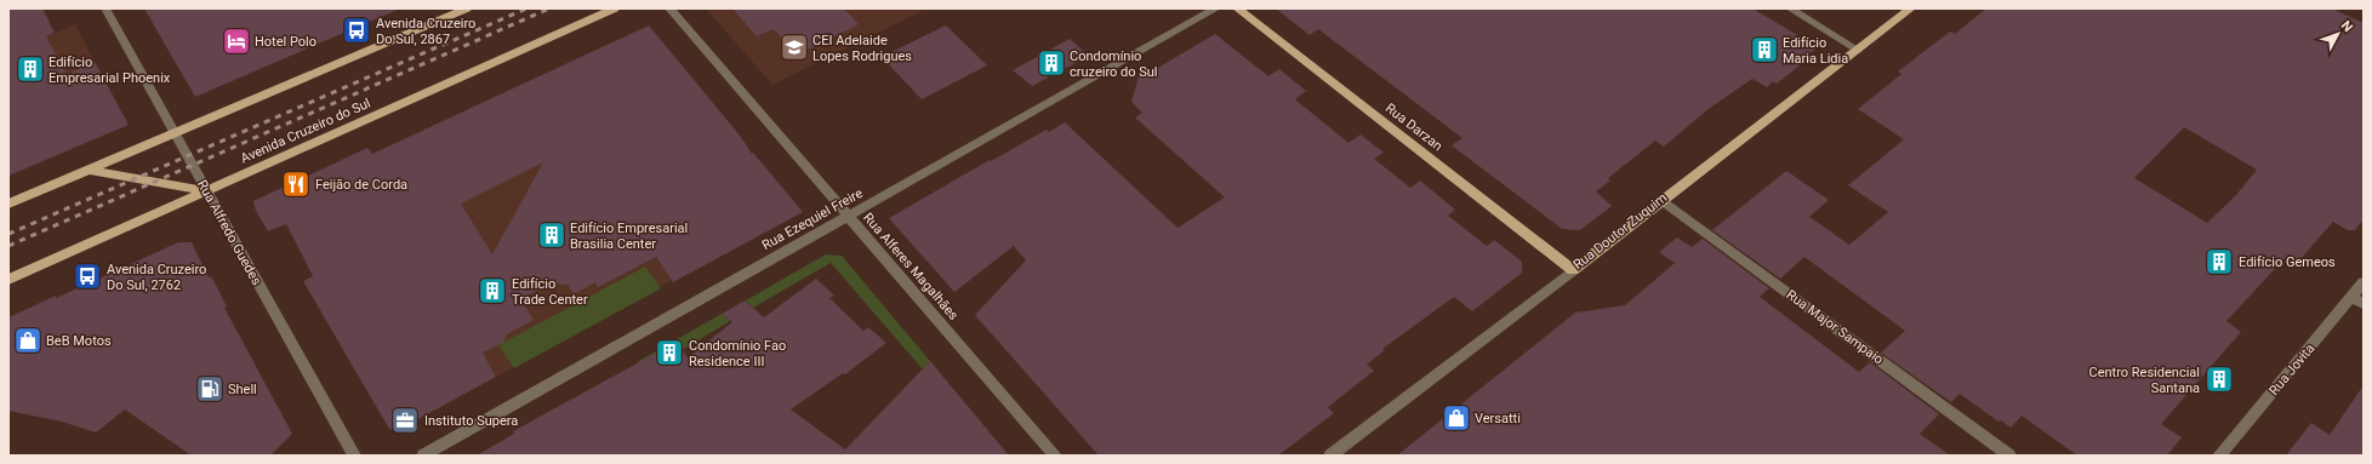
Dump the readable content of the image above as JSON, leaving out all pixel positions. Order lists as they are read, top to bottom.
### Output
{
  "streets": {
    "main road": ["Rua Darzan", "Avenida Cruzeiro do Sul", "Rua Doutor Zuquim"],
    "street": [
      "Rua Ezequiel Freire",
      "Rua Alfredo Guedes",
      "Rua Alferes Magalhães",
      "Rua Major Sampaio",
      "Rua Jovita"
    ]
  },
  "crossings": [
    ["Rua Darzan", "Rua Doutor Zuquim"],
    ["Avenida Cruzeiro do Sul", "Rua Alfredo Guedes"],
    ["Rua Ezequiel Freire", "Rua Alferes Magalhães"],
    ["Rua Doutor Zuquim", "Rua Major Sampaio"]
  ],
  "places": {
    "bus stop": ["Avenida Cruzeiro Do Sul, 2867", "Avenida Cruzeiro Do Sul, 2762"],
    "hotel": ["Hotel Polo"],
    "school or university": ["CEI Adelaide Lopes Rodrigues"],
    "building": [
      "Edifício Maria Lidia",
      "Condomínio cruzeiro do Sul",
      "Edifício Empresarial Phoenix",
      "Edifício Empresarial Brasilia Center",
      "Edifício Gemeos",
      "Edifício Trade Center",
      "Condomínio Fao Residence III",
      "Centro Residencial Santana"
    ],
    "restaurant": ["Feijão de Corda"],
    "shop": ["BeB Motos", "Versatti"],
    "fuel station": ["Shell"],
    "office": ["Instituto Supera"]
  },
  "north": "top right"
}
